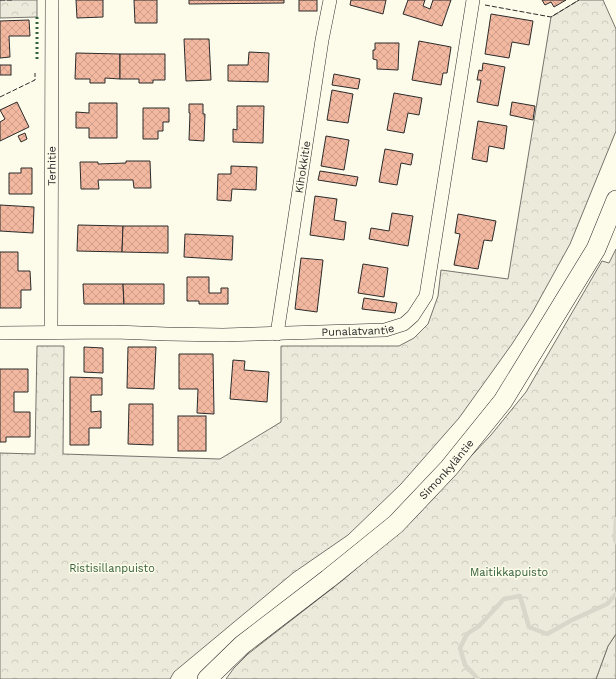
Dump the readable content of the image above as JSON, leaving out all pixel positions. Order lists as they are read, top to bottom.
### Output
{
  "streets": {
    "main road": ["Simonkyläntie"],
    "street": ["Terhitie", "Kihokkitie", "Punalatvantie"]
  },
  "crossings": [
    ["Terhitie", "Punalatvantie"],
    ["Kihokkitie", "Punalatvantie"]
  ],
  "parks": ["Ristisillanpuisto", "Maitikkapuisto"]
}
